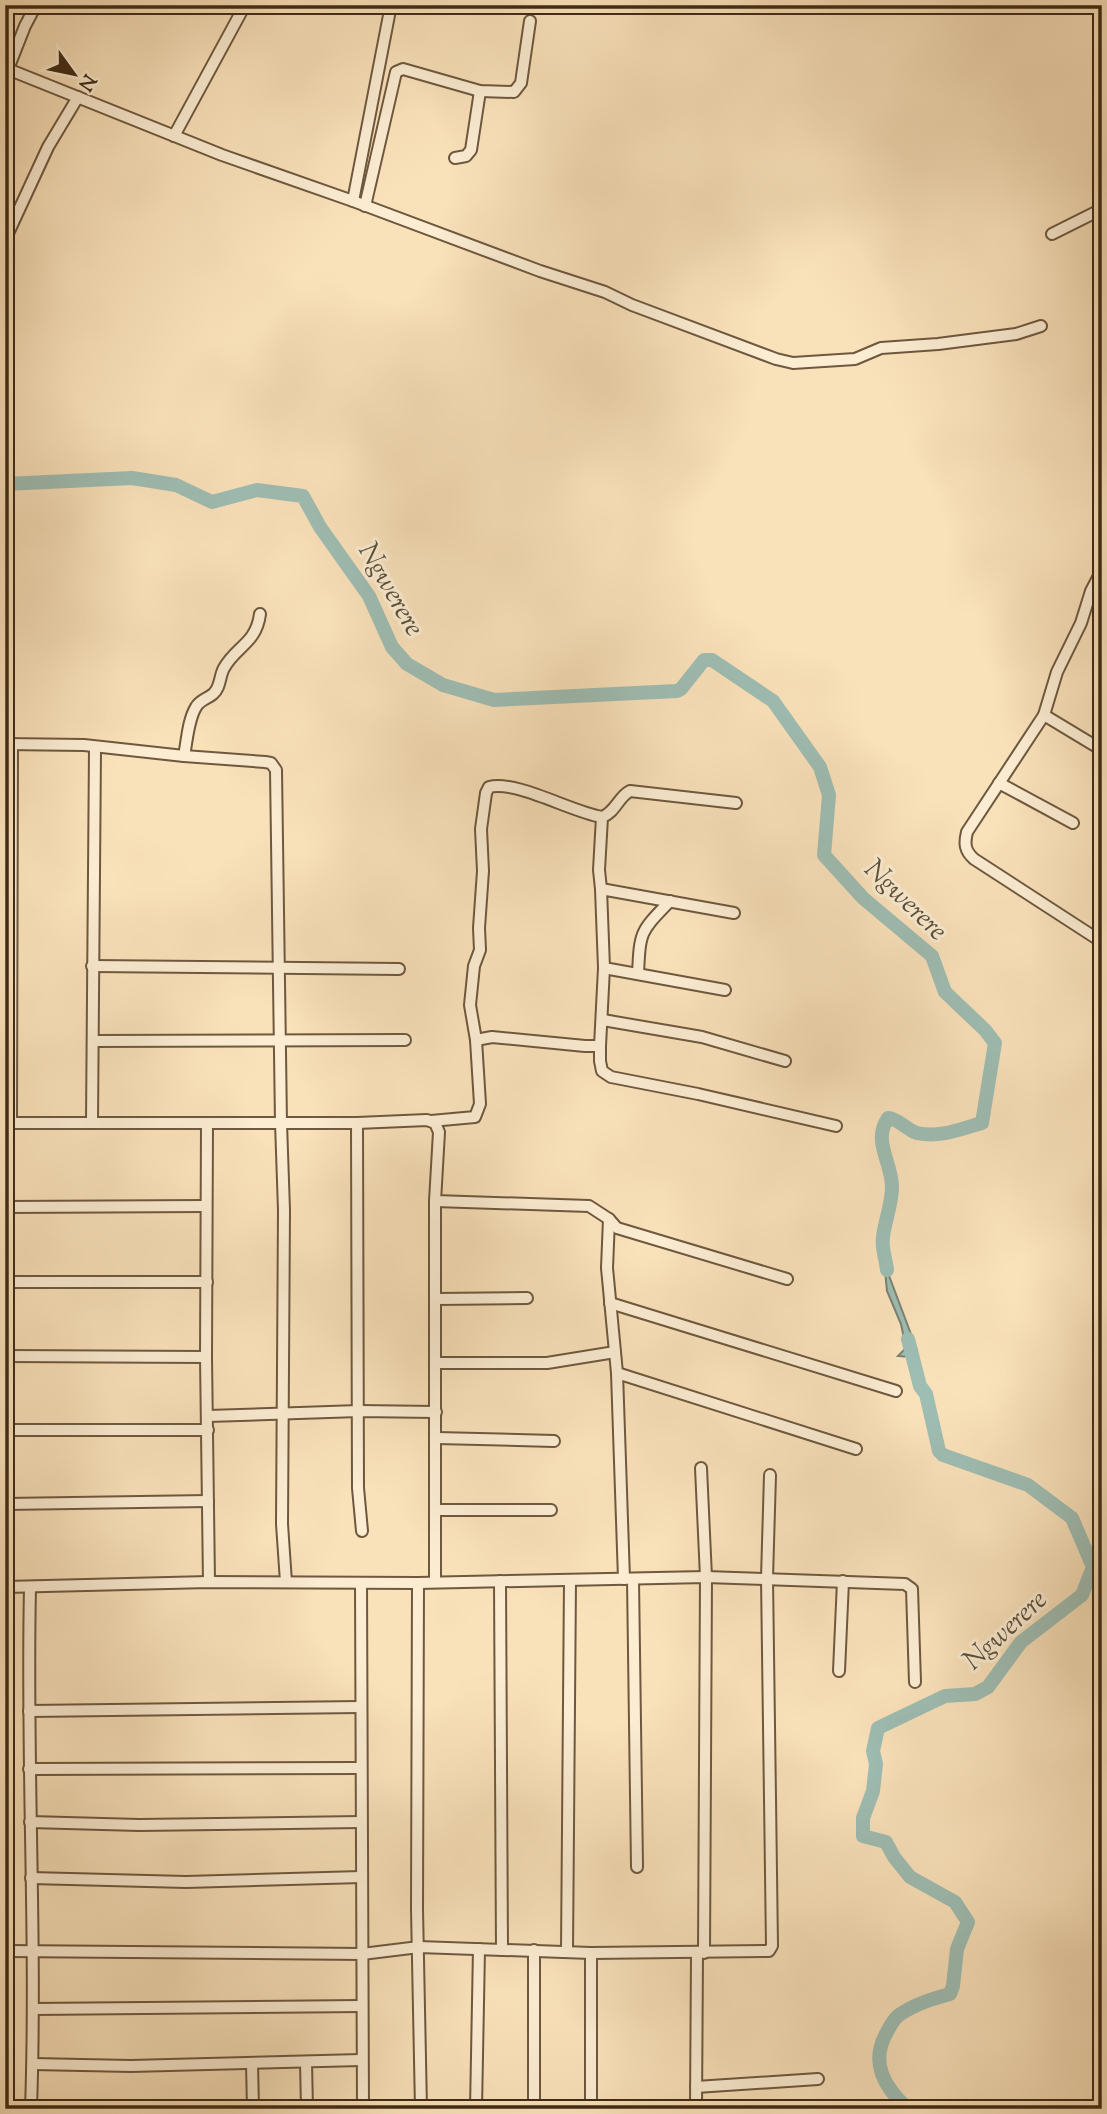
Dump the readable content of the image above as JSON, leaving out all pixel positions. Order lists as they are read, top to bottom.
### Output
{
  "water": ["Ngwerere"],
  "north": "bottom right"
}
